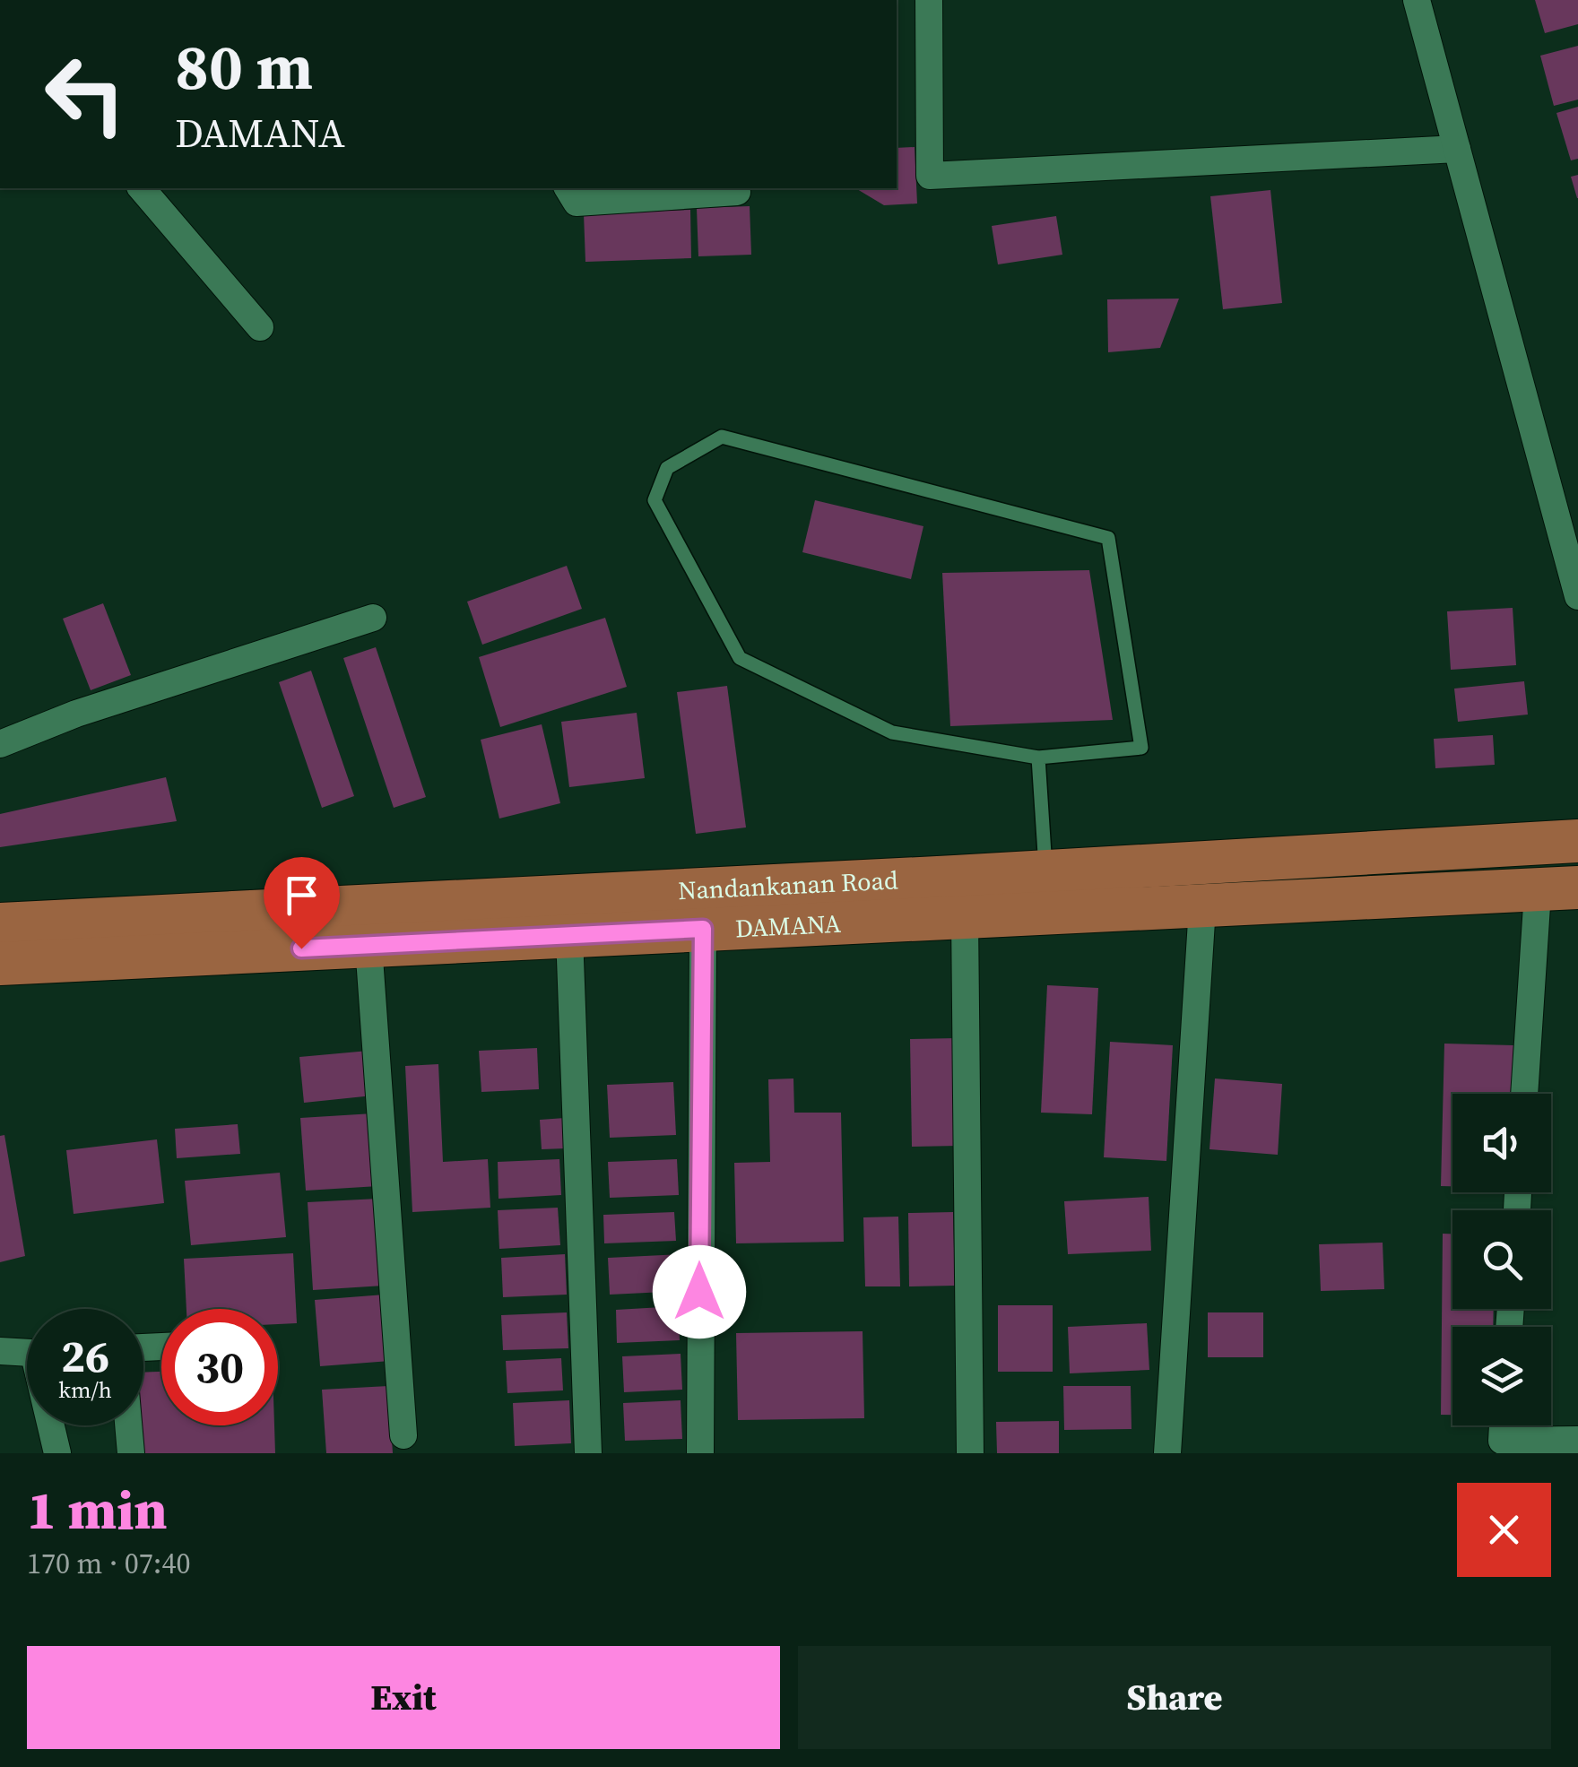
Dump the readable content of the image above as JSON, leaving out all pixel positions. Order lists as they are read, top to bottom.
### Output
{
  "streets": {
    "main road": ["Nandankanan Road", "DAMANA"]
  },
  "page": {
    "turn": ["80 m", "DAMANA"],
    "speed": "26 km/h",
    "limit": "30",
    "heading": ["1 min", "170 m · 07:40"],
    "buttons": ["Exit", "Share"]
  }
}
